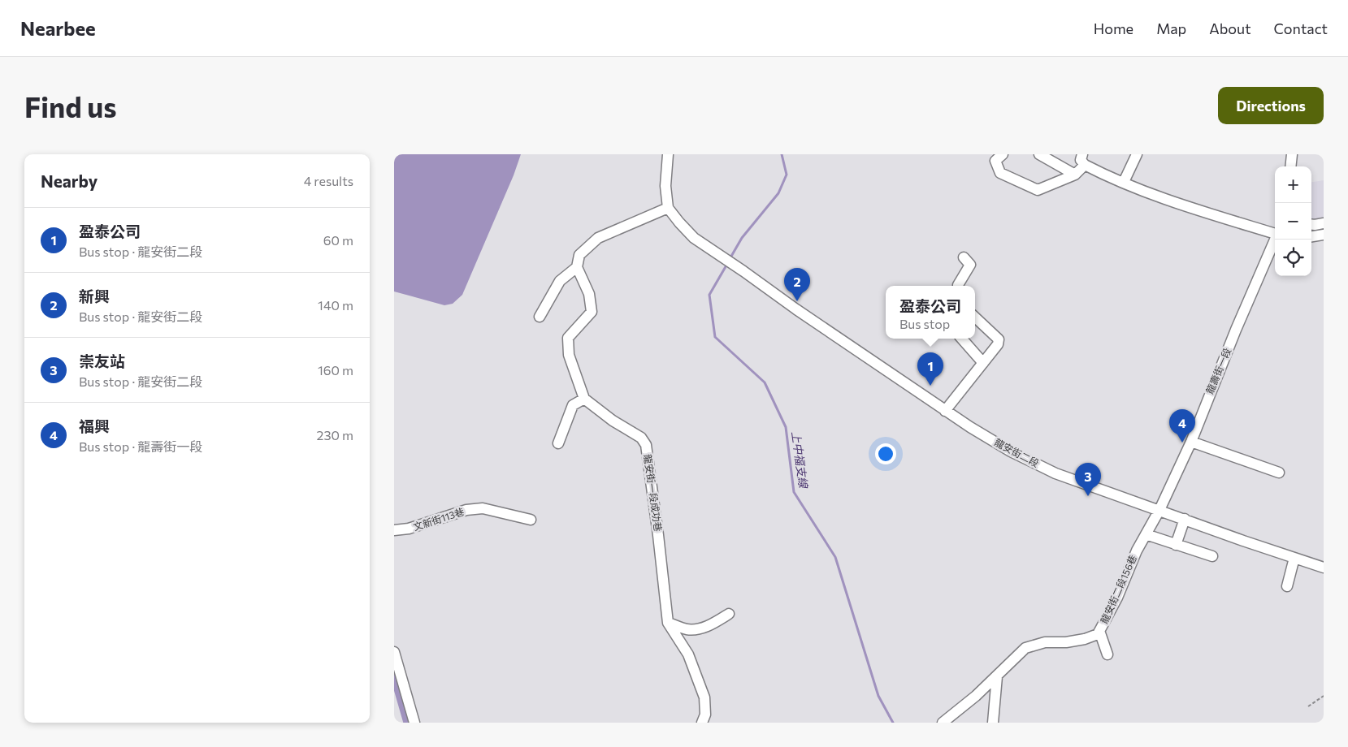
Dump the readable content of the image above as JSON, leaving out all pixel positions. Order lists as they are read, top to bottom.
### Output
{
  "streets": {
    "street": [
      "龍壽街一段",
      "龍安街二段",
      "龍安街一段成功巷",
      "文新街113巷",
      "龍安街二段156巷"
    ]
  },
  "crossings": [
    ["龍壽街一段", "龍安街二段"],
    ["龍壽街一段", "龍安街二段156巷"],
    ["龍安街二段", "龍安街二段156巷"]
  ],
  "water": ["上中福支線"],
  "page": {
    "header": "Nearbee",
    "nav": [
      "Home",
      "Map",
      "About",
      "Contact"
    ],
    "buttons": "Directions",
    "title": "Find us",
    "heading": ["Nearby", "4 results"],
    "map_buttons": ["+", "−"],
    "list": [
      {
        "mark": "1",
        "name": "盈泰公司",
        "note": "Bus stop · 龍安街二段",
        "value": "60 m"
      },
      {
        "mark": "2",
        "name": "新興",
        "note": "Bus stop · 龍安街二段",
        "value": "140 m"
      },
      {
        "mark": "3",
        "name": "崇友站",
        "note": "Bus stop · 龍安街二段",
        "value": "160 m"
      },
      {
        "mark": "4",
        "name": "福興",
        "note": "Bus stop · 龍壽街一段",
        "value": "230 m"
      }
    ],
    "pins": [
      "2",
      "1",
      "4",
      "3"
    ],
    "popup": ["盈泰公司", "Bus stop"]
  }
}
